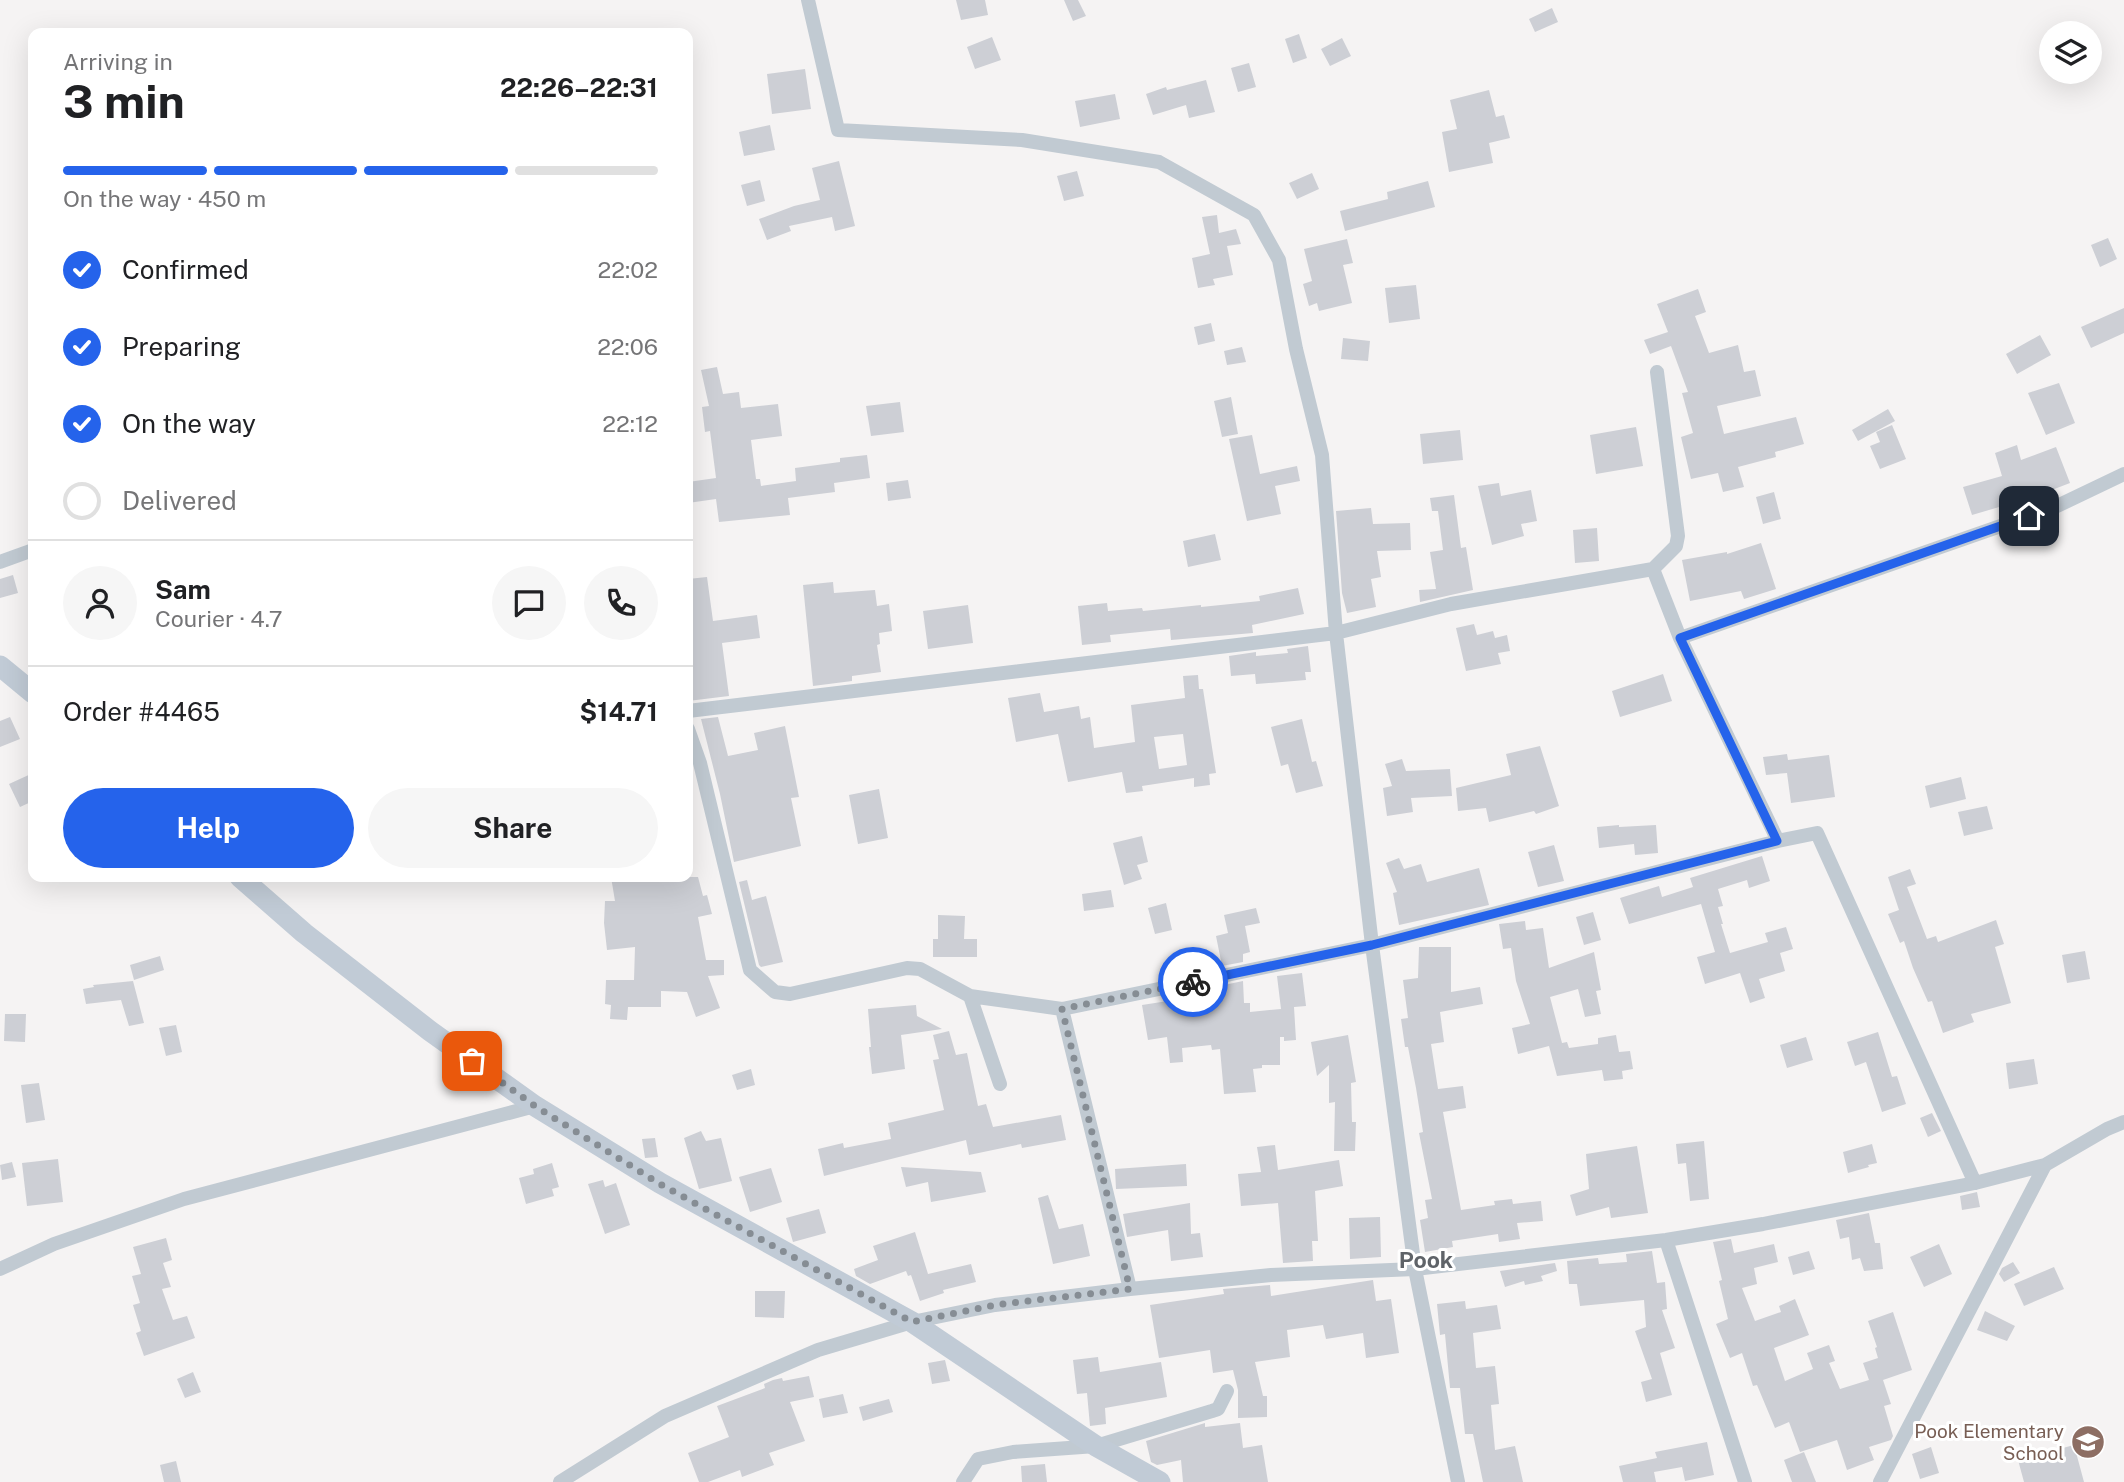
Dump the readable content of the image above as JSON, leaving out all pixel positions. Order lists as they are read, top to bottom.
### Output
{
  "districts": ["Pook"],
  "places": {
    "school or university": ["Pook Elementary School"]
  },
  "page": {
    "heading": ["3 min", "Arriving in", "22:26–22:31"],
    "panel": [
      "Sam",
      "Courier · 4.7",
      "Order #4465",
      "$14.71"
    ],
    "bar": "On the way · 450 m",
    "list": [
      ["Confirmed", "22:02"],
      ["Preparing", "22:06"],
      ["On the way", "22:12"],
      "Delivered"
    ],
    "buttons": ["Help", "Share"]
  }
}
